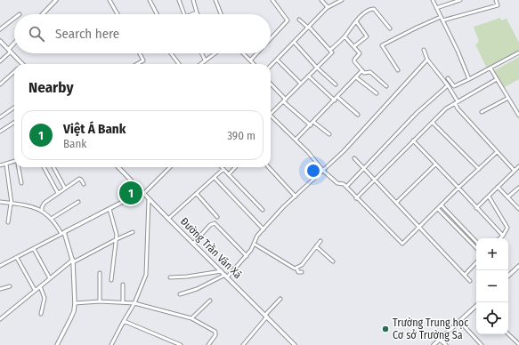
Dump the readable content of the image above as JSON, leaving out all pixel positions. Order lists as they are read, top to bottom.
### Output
{
  "streets": {
    "street": ["Đường Trần Văn Xã"]
  },
  "places": ["Trường Trung học Cơ sở Trường Sa"],
  "page": {
    "search": "Search here",
    "heading": "Nearby",
    "list": [
      {
        "mark": "1",
        "name": "Việt Á Bank",
        "note": "Bank",
        "value": "390 m"
      }
    ],
    "pins": "1",
    "map_buttons": ["+", "−"]
  }
}
